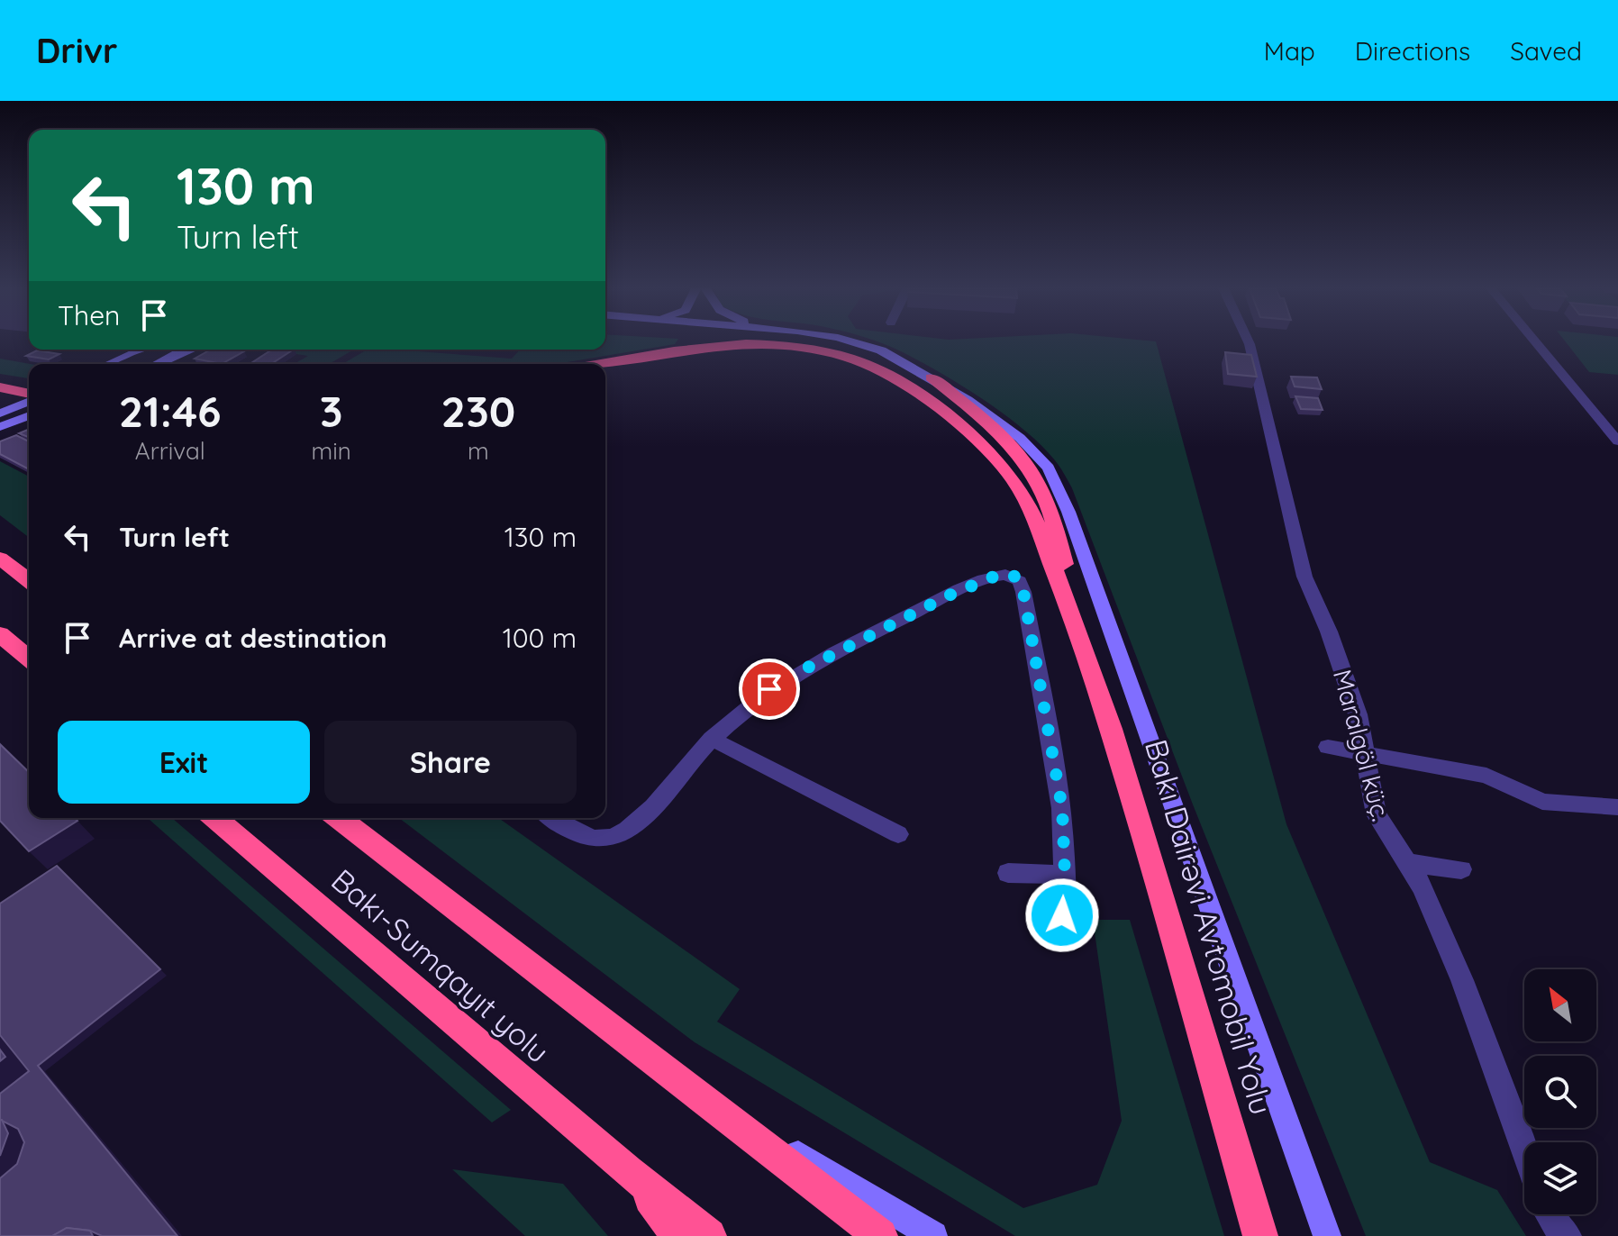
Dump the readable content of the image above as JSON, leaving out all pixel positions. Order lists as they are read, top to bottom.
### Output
{
  "streets": {
    "highway": ["Bakı Dairəvi Avtomobil Yolu", "Bakı-Sumqayıt yolu"],
    "street": ["Maralgöl küç."]
  },
  "north": "top left",
  "page": {
    "header": "Drivr",
    "nav": ["Map", "Directions", "Saved"],
    "turn": ["130 m", "Turn left"],
    "then": "Then",
    "eta": [
      "21:46",
      "Arrival",
      "3",
      "min",
      "230",
      "m"
    ],
    "list": [
      {
        "name": "Turn left",
        "value": "130 m"
      },
      {
        "name": "Arrive at destination",
        "value": "100 m"
      }
    ],
    "buttons": ["Exit", "Share"]
  }
}
